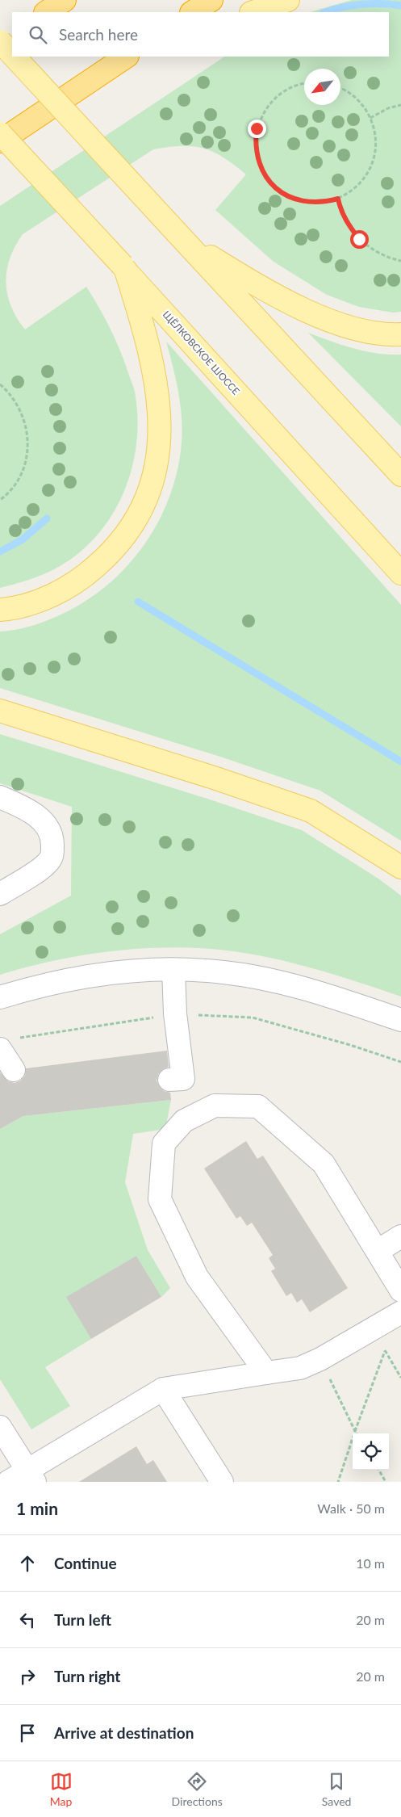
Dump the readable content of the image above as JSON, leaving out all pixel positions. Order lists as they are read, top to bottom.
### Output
{
  "streets": {
    "main road": ["ЩЁЛКОВСКОЕ ШОССЕ"]
  },
  "north": "bottom left",
  "page": {
    "search": "Search here",
    "heading": ["1 min", "Walk · 50 m"],
    "list": [
      ["Continue", "10 m"],
      ["Turn left", "20 m"],
      ["Turn right", "20 m"],
      "Arrive at destination"
    ],
    "nav": ["Map", "Directions", "Saved"]
  }
}
